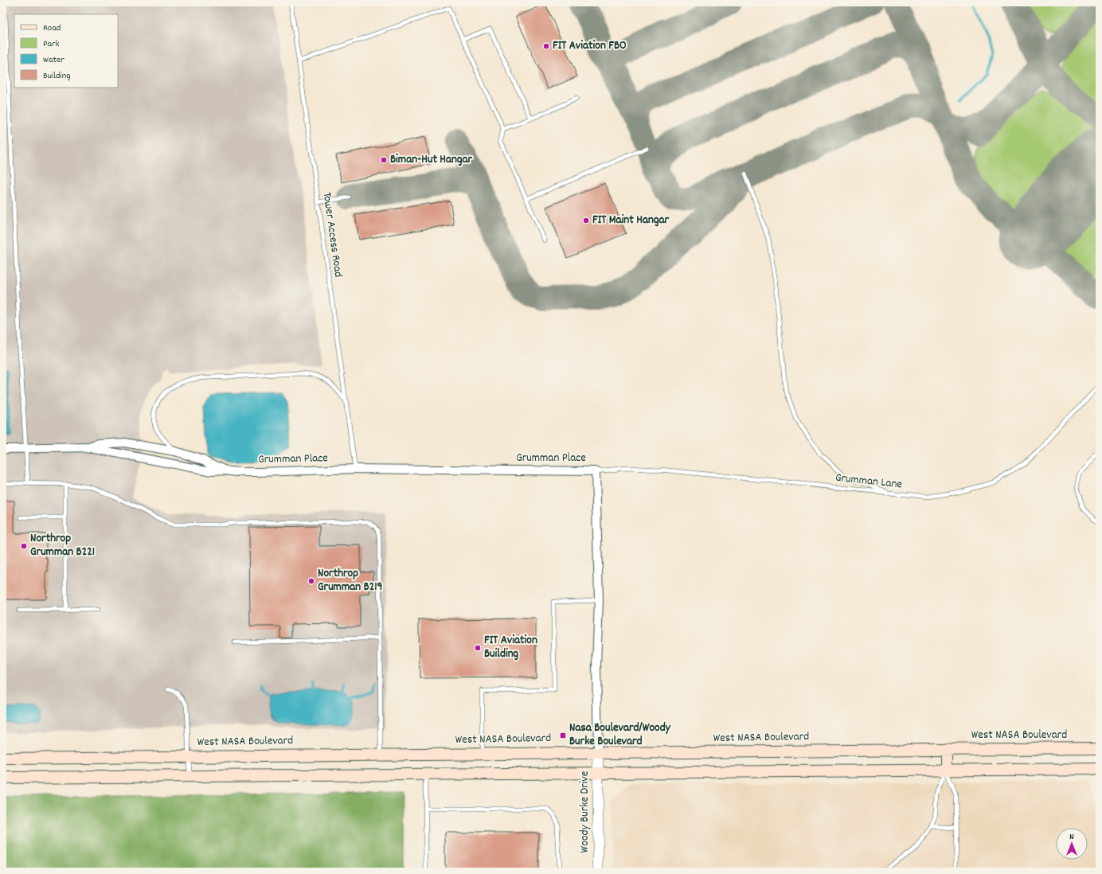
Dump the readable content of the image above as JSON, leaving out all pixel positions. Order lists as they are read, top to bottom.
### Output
{
  "streets": {
    "main road": ["West NASA Boulevard"],
    "street": ["Grumman Place", "Woody Burke Drive"],
    "lane": ["Tower Access Road", "Grumman Lane"]
  },
  "crossings": [
    ["Tower Access Road", "Grumman Place"],
    ["Grumman Place", "Grumman Lane"],
    ["Grumman Place", "West NASA Boulevard"],
    ["Grumman Place", "Woody Burke Drive"],
    ["West NASA Boulevard", "Woody Burke Drive"]
  ],
  "places": {
    "other": [
      "FIT Aviation FBO",
      "Biman-Hut Hangar",
      "FIT Maint Hangar",
      "Northrop Grumman B221",
      "Northrop Grumman B219",
      "FIT Aviation Building"
    ],
    "transit": ["Nasa Boulevard/Woody Burke Boulevard"]
  },
  "legend": [
    "Road",
    "Park",
    "Water",
    "Building"
  ],
  "north": "top"
}
